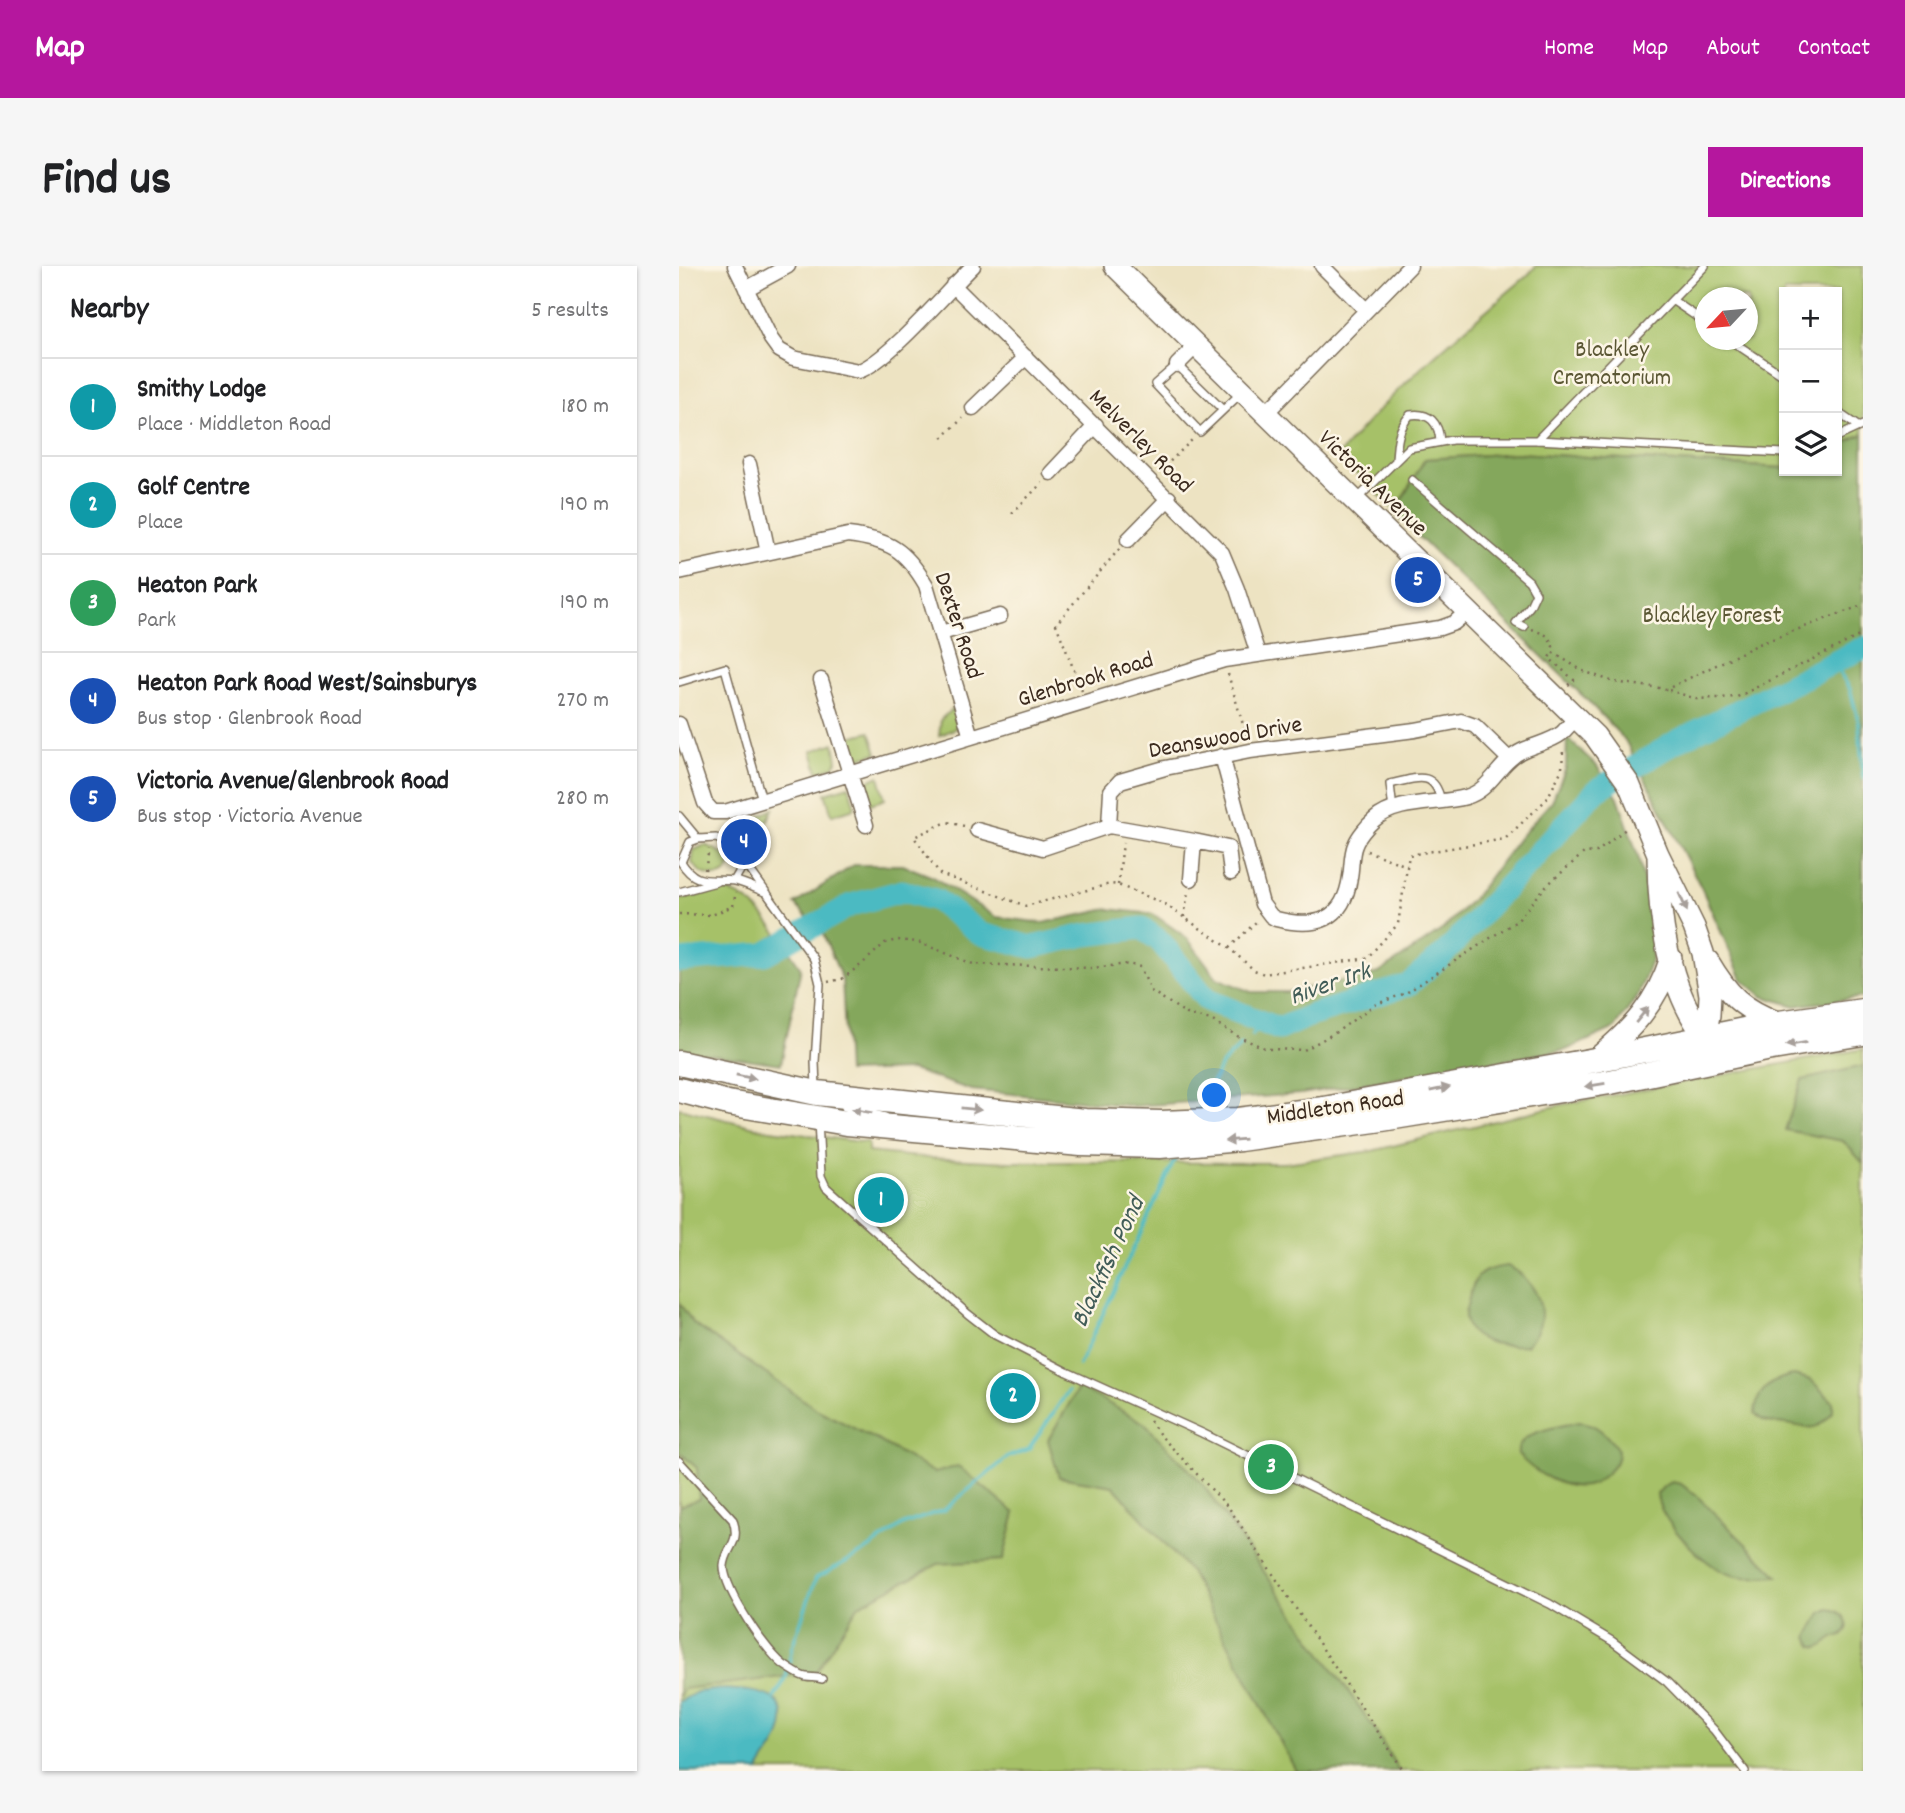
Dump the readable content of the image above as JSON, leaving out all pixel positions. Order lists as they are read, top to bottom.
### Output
{
  "streets": {
    "highway": ["Middleton Road"],
    "main road": ["Victoria Avenue"],
    "street": [
      "Melverley Road",
      "Dexter Road",
      "Glenbrook Road",
      "Deanswood Drive"
    ]
  },
  "crossings": [
    ["Melverley Road", "Glenbrook Road"],
    ["Victoria Avenue", "Glenbrook Road"],
    ["Dexter Road", "Glenbrook Road"]
  ],
  "water": ["River Irk", "Blackfish Pond"],
  "parks": ["Blackley Crematorium", "Blackley Forest"],
  "north": "bottom left",
  "page": {
    "header": "Map",
    "nav": [
      "Home",
      "Map",
      "About",
      "Contact"
    ],
    "title": "Find us",
    "buttons": "Directions",
    "heading": ["Nearby", "5 results"],
    "map_buttons": ["+", "−"],
    "list": [
      {
        "mark": "1",
        "name": "Smithy Lodge",
        "note": "Place · Middleton Road",
        "value": "180 m"
      },
      {
        "mark": "2",
        "name": "Golf Centre",
        "note": "Place",
        "value": "190 m"
      },
      {
        "mark": "3",
        "name": "Heaton Park",
        "note": "Park",
        "value": "190 m"
      },
      {
        "mark": "4",
        "name": "Heaton Park Road West/Sainsburys",
        "note": "Bus stop · Glenbrook Road",
        "value": "270 m"
      },
      {
        "mark": "5",
        "name": "Victoria Avenue/Glenbrook Road",
        "note": "Bus stop · Victoria Avenue",
        "value": "280 m"
      }
    ],
    "pins": [
      "5",
      "4",
      "1",
      "2",
      "3"
    ]
  }
}
